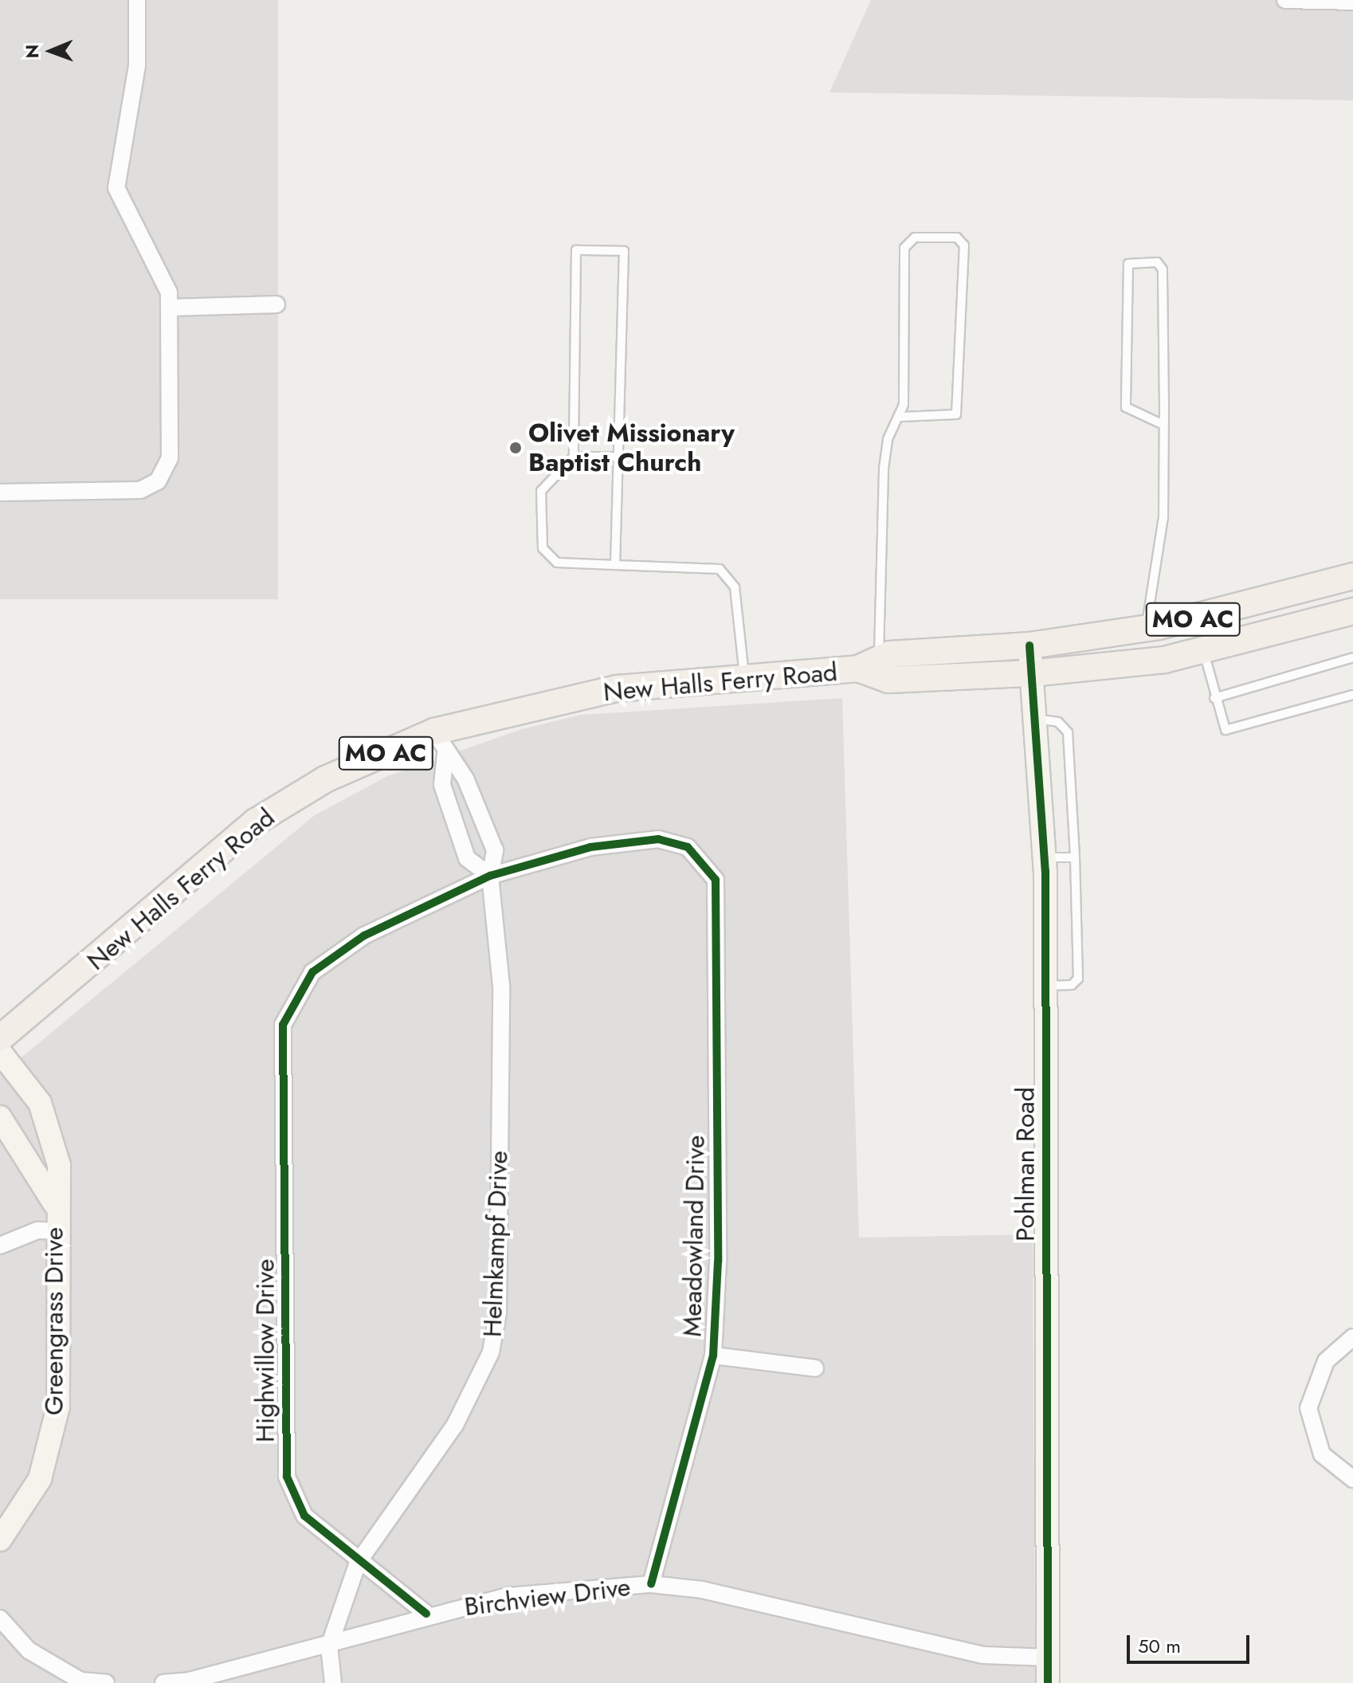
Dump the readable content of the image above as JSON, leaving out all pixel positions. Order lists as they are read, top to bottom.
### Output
{
  "streets": {
    "main road": ["MO AC", "New Halls Ferry Road"],
    "street": [
      "Pohlman Road",
      "Meadowland Drive",
      "Helmkampf Drive",
      "Greengrass Drive",
      "Highwillow Drive",
      "Birchview Drive"
    ]
  },
  "crossings": [
    ["New Halls Ferry Road", "Pohlman Road"],
    ["New Halls Ferry Road", "Helmkampf Drive"],
    ["Pohlman Road", "Birchview Drive"],
    ["Meadowland Drive", "Helmkampf Drive"],
    ["Meadowland Drive", "Highwillow Drive"],
    ["Meadowland Drive", "Birchview Drive"],
    ["Helmkampf Drive", "Highwillow Drive"],
    ["Helmkampf Drive", "Birchview Drive"],
    ["Highwillow Drive", "Birchview Drive"]
  ],
  "places": ["Olivet Missionary Baptist Church"],
  "scale_bar": "50 m",
  "north": "left"
}
